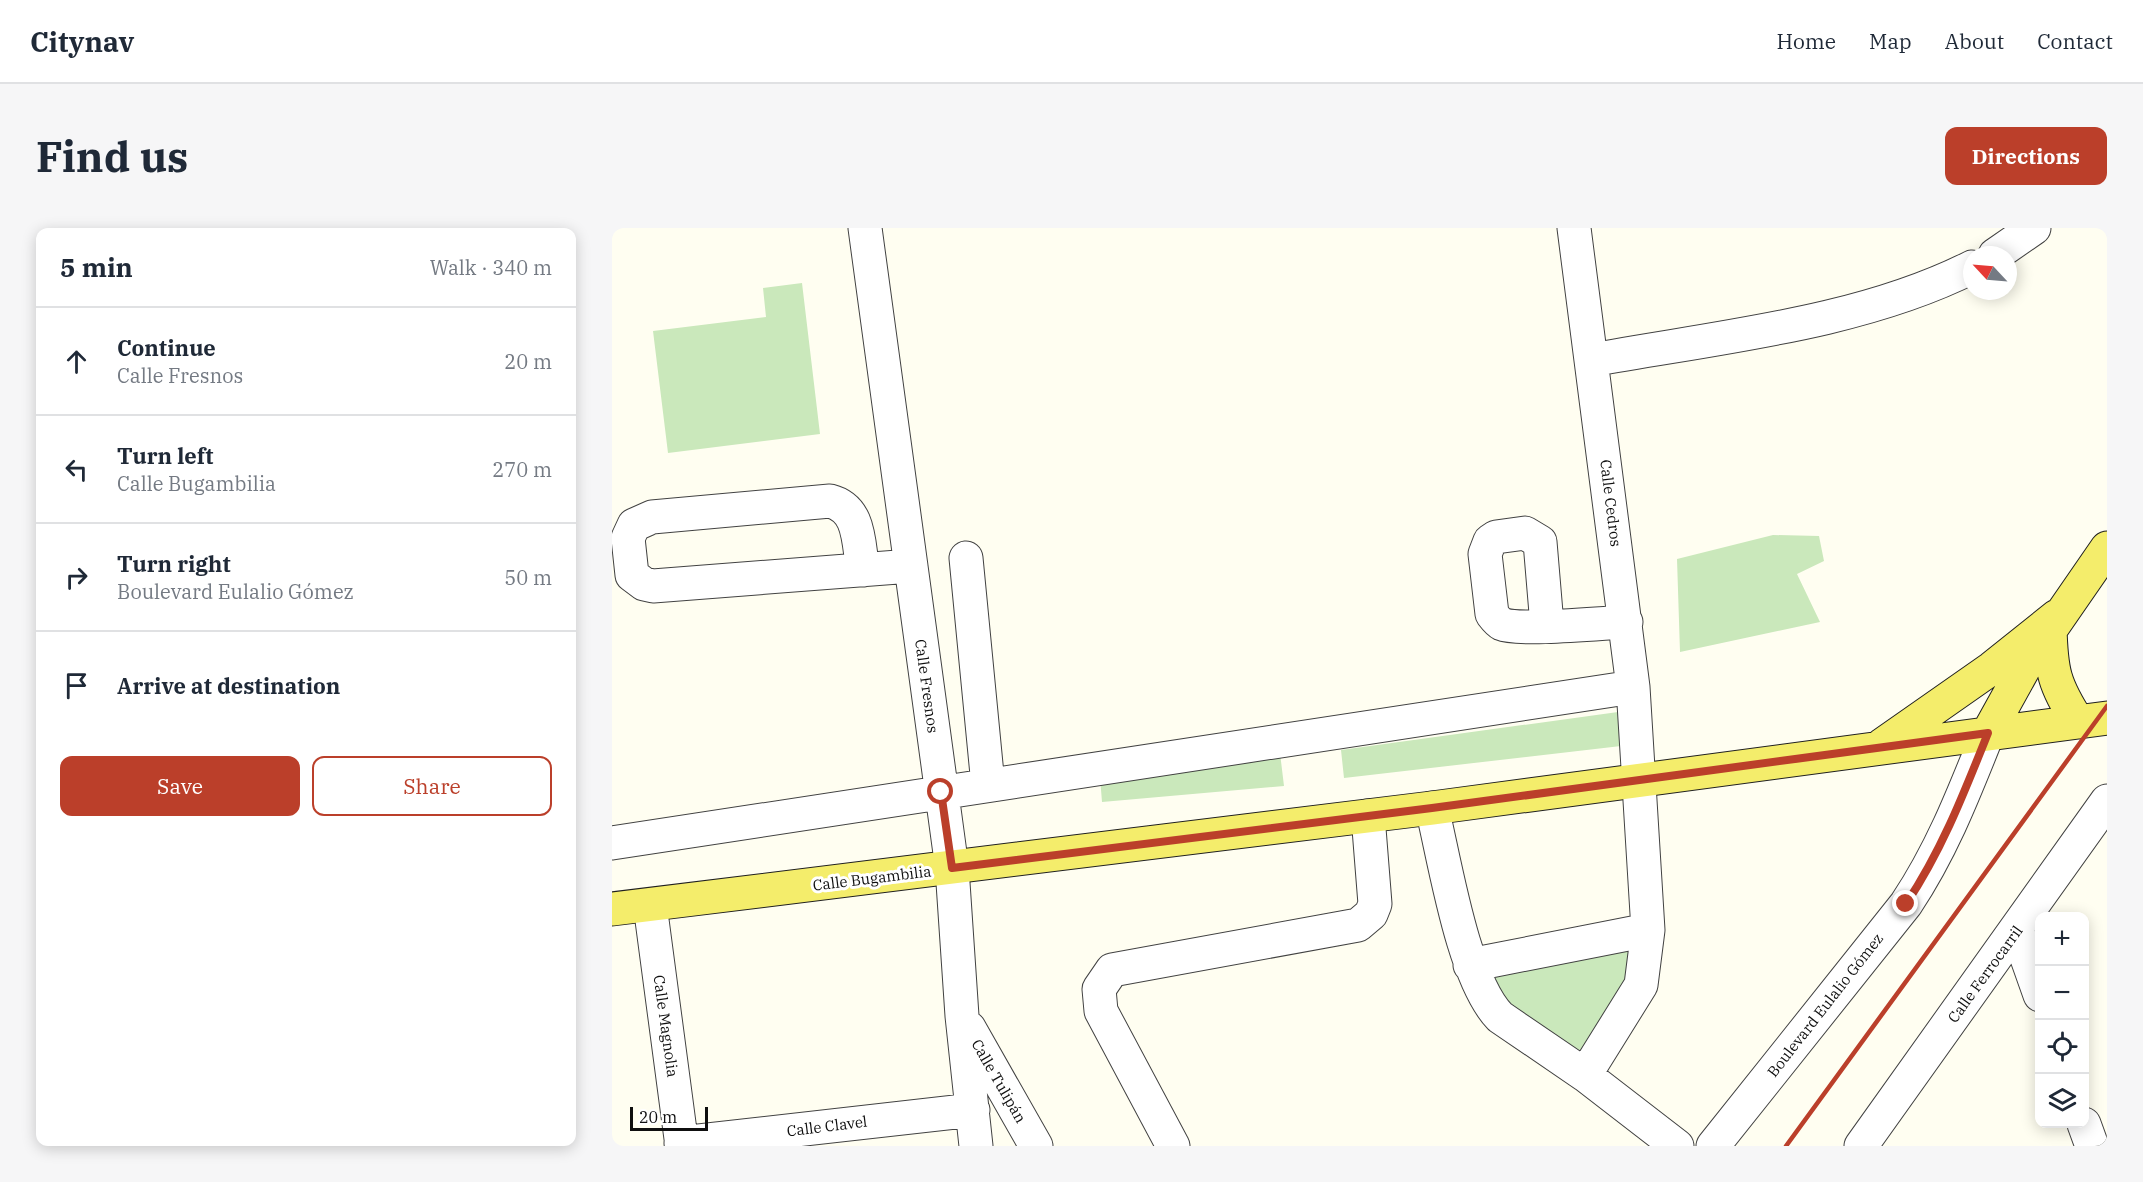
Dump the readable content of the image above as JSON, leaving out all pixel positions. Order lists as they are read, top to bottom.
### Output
{
  "streets": {
    "main road": ["Calle Bugambilia", "Boulevard Eulalio Gómez"],
    "street": [
      "Calle Cedros",
      "Calle Fresnos",
      "Calle Ferrocarril",
      "Calle Magnolia",
      "Calle Tulipán",
      "Calle Clavel"
    ]
  },
  "crossings": [
    ["Calle Cedros", "Calle Bugambilia"],
    ["Calle Fresnos", "Calle Bugambilia"],
    ["Calle Fresnos", "Calle Tulipán"],
    ["Calle Fresnos", "Calle Clavel"],
    ["Calle Bugambilia", "Boulevard Eulalio Gómez"],
    ["Calle Bugambilia", "Calle Magnolia"],
    ["Calle Magnolia", "Calle Clavel"]
  ],
  "scale_bar": "20 m",
  "north": "top left",
  "page": {
    "header": "Citynav",
    "nav": [
      "Home",
      "Map",
      "About",
      "Contact"
    ],
    "buttons": [
      "Directions",
      ["Save", "Share"]
    ],
    "title": "Find us",
    "heading": ["5 min", "Walk · 340 m"],
    "list": [
      ["Continue", "Calle Fresnos", "20 m"],
      ["Turn left", "Calle Bugambilia", "270 m"],
      ["Turn right", "Boulevard Eulalio Gómez", "50 m"],
      "Arrive at destination"
    ],
    "map_buttons": ["+", "−"],
    "scale": "20 m"
  }
}
